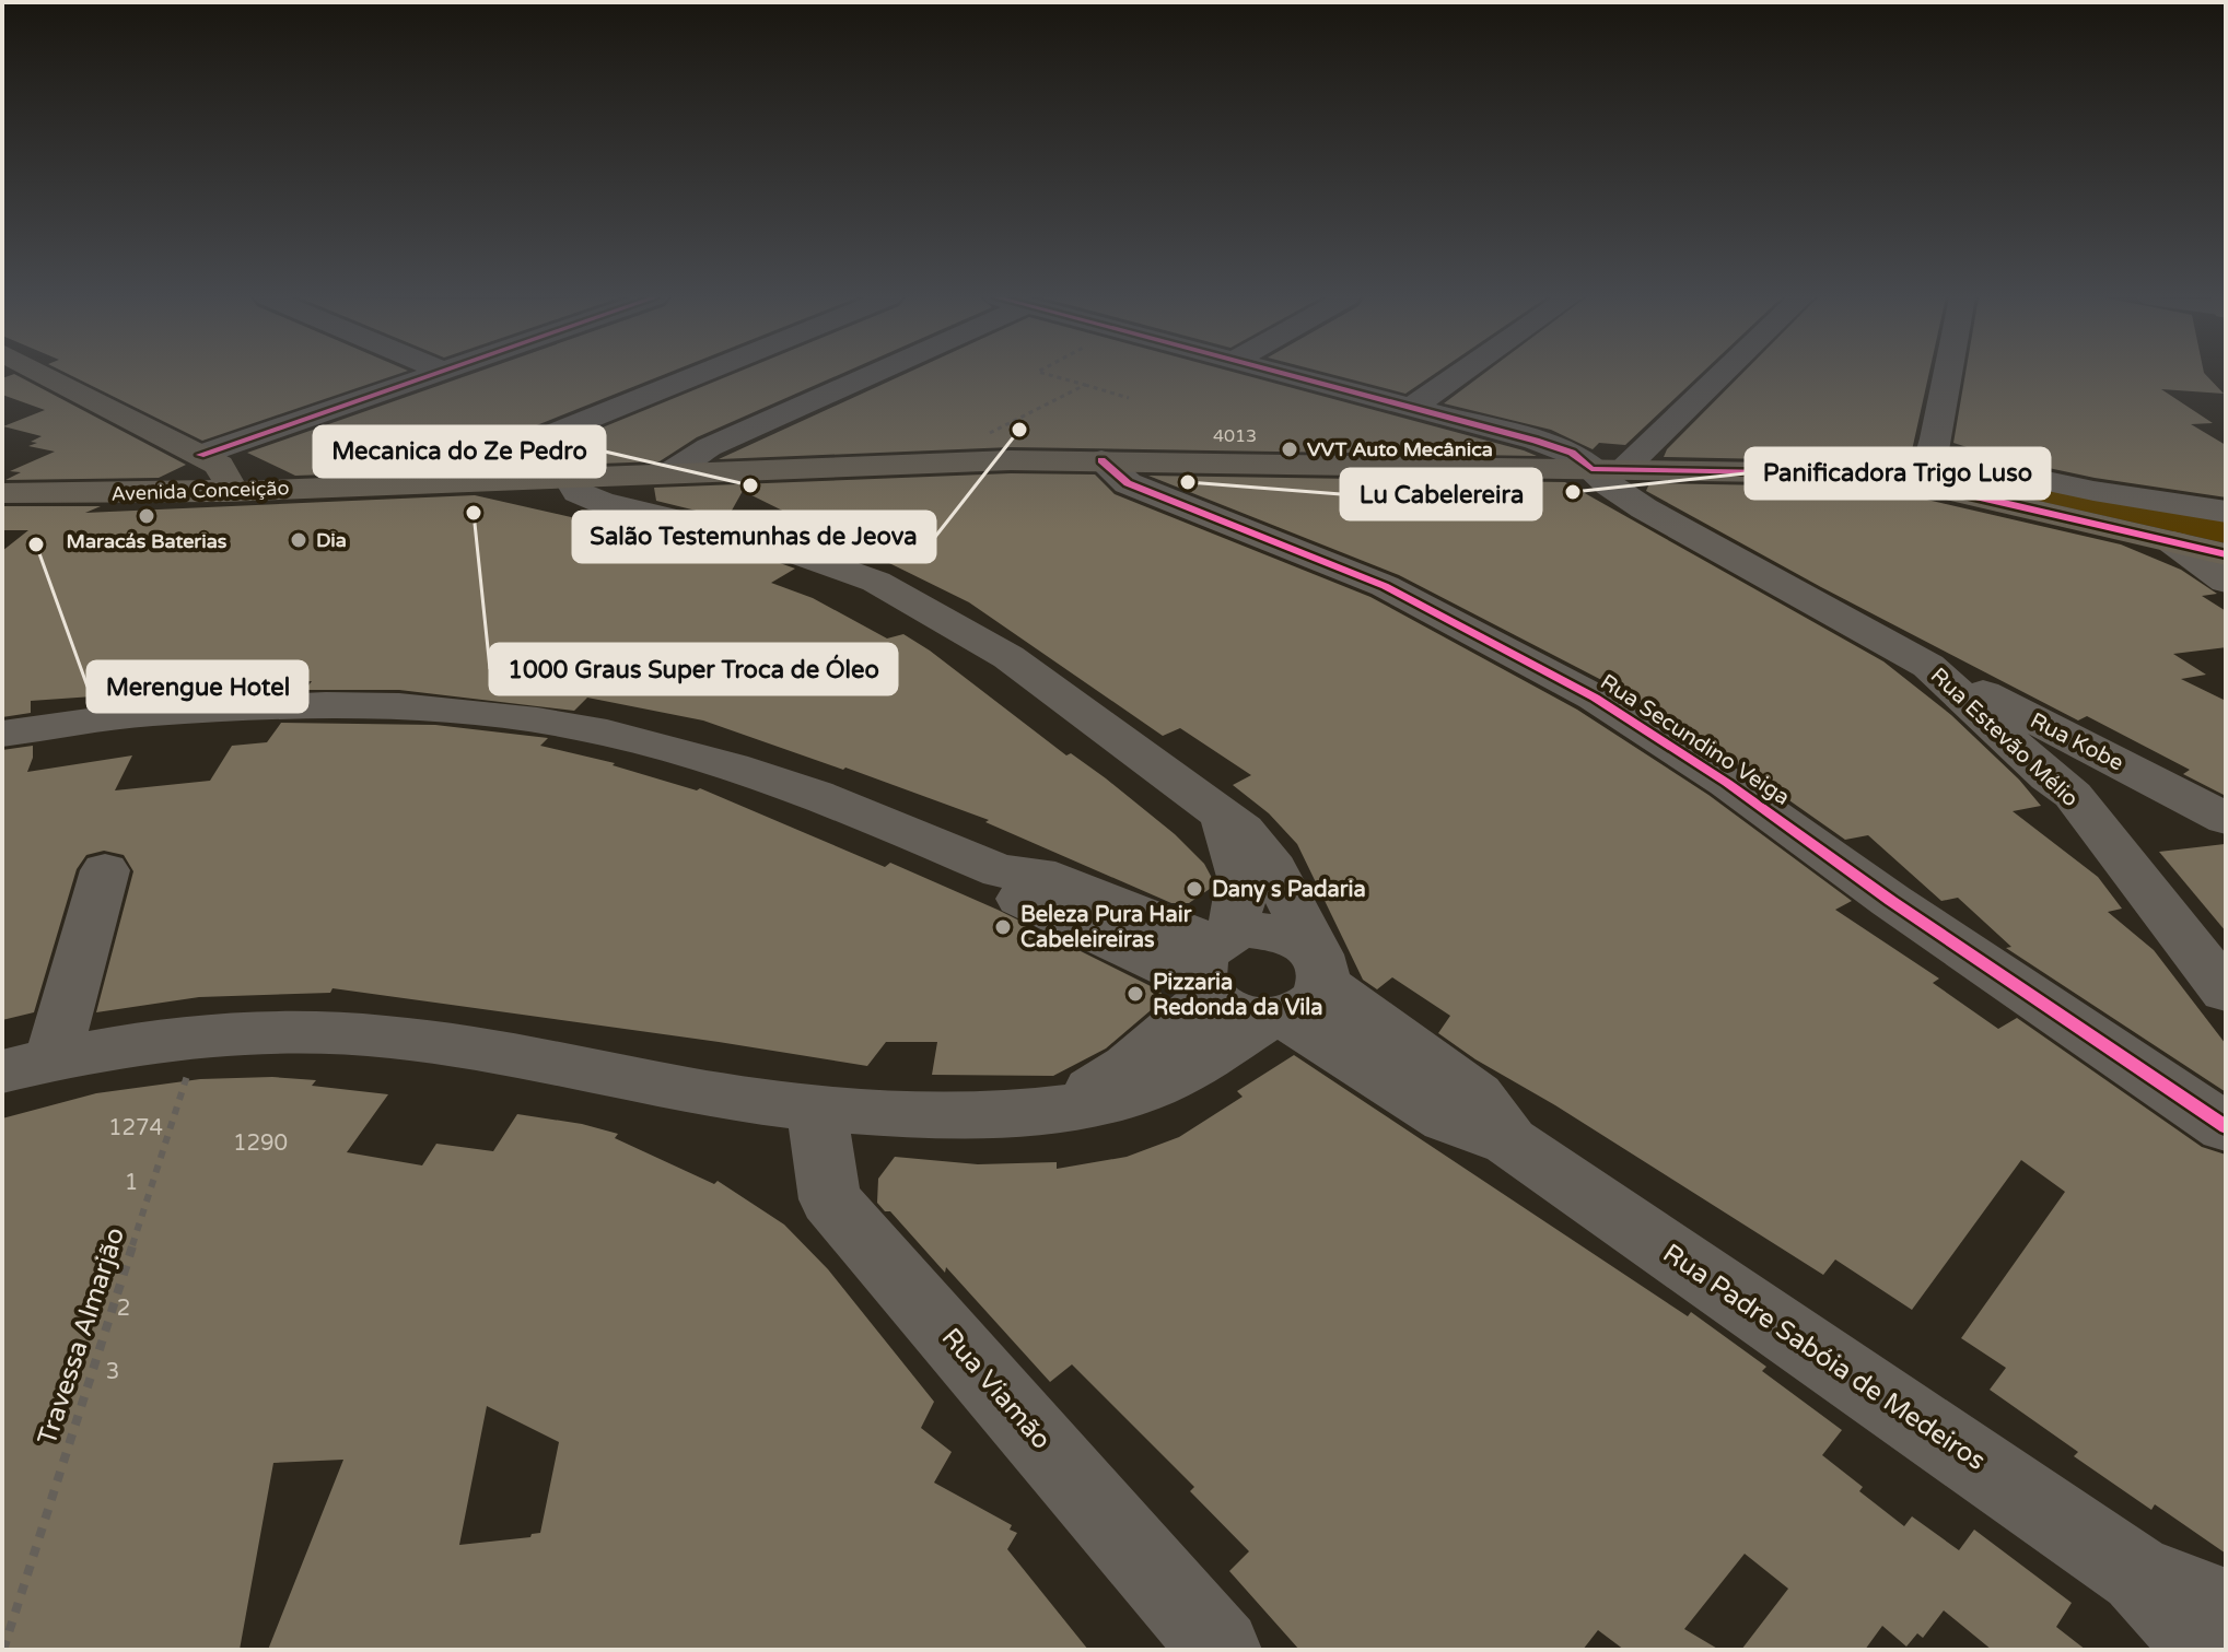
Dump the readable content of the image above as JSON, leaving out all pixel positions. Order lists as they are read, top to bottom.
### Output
{
  "streets": {
    "main road": ["Avenida Conceição"],
    "street": [
      "Rua Estevão Mélio",
      "Rua Secundino Veiga",
      "Rua Kobe",
      "Rua Padre Sabóia de Medeiros",
      "Rua Viamão"
    ],
    "path": ["Travessa Almarjão"]
  },
  "crossings": [
    ["Avenida Conceição", "Rua Estevão Mélio"],
    ["Avenida Conceição", "Rua Secundino Veiga"],
    ["Rua Estevão Mélio", "Rua Kobe"]
  ],
  "places": [
    "Salão Testemunhas de Jeova",
    "VVT Auto Mecânica",
    "Lu Cabelereira",
    "Mecanica do Ze Pedro",
    "Panificadora Trigo Luso",
    "1000 Graus Super Troca de Óleo",
    "Maracás Baterias",
    "Dia",
    "Merengue Hotel",
    "Dany s Padaria",
    "Beleza Pura Hair Cabeleireiras",
    "Pizzaria Redonda da Vila"
  ],
  "house_numbers": [
    "4013",
    "1274",
    "1290",
    "1",
    "2",
    "3"
  ]
}
